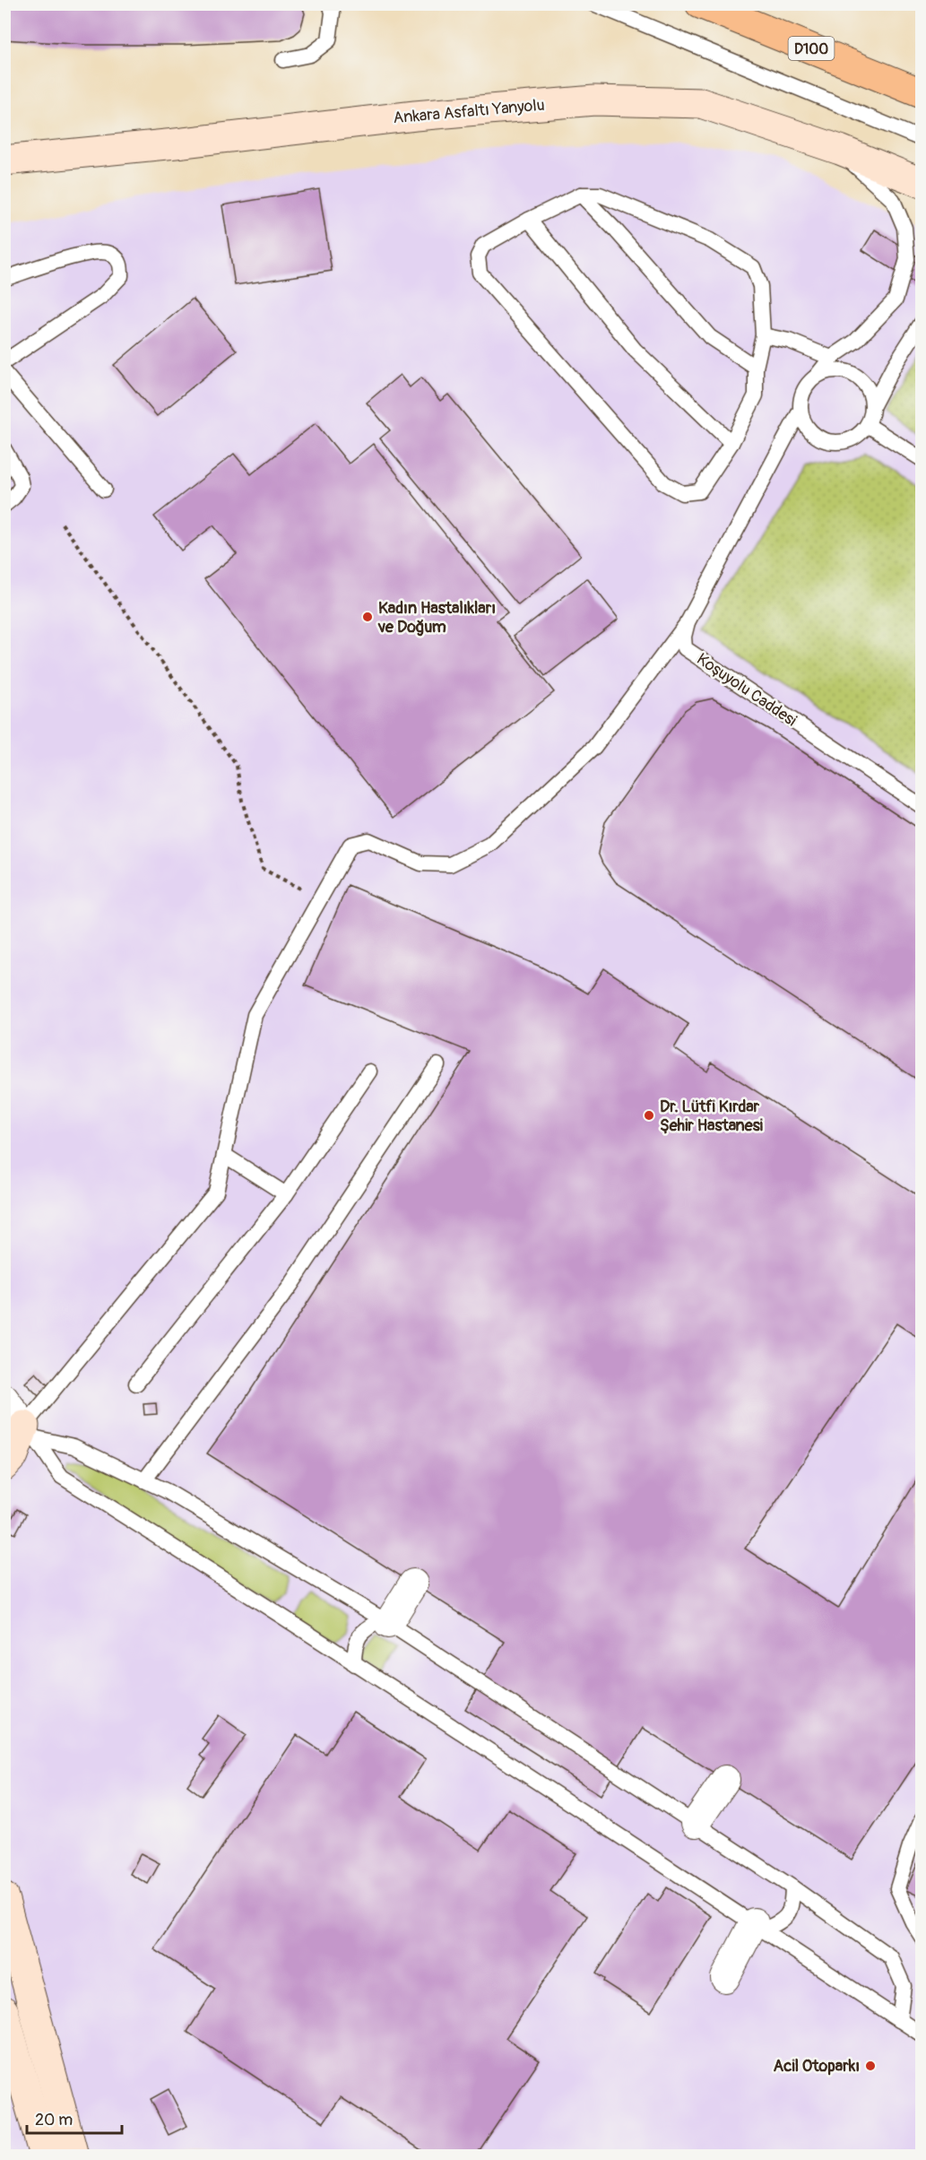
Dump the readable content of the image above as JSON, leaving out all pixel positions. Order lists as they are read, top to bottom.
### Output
{
  "streets": {
    "highway": ["D100"],
    "main road": ["Ankara Asfaltı Yanyolu"],
    "lane": ["Koşuyolu Caddesi"]
  },
  "crossings": [
    ["Ankara Asfaltı Yanyolu", "Koşuyolu Caddesi"]
  ],
  "places": ["Kadın Hastalıkları ve Doğum", "Dr. Lütfi Kırdar Şehir Hastanesi", "Acil Otoparkı"],
  "scale_bar": "20 m"
}
